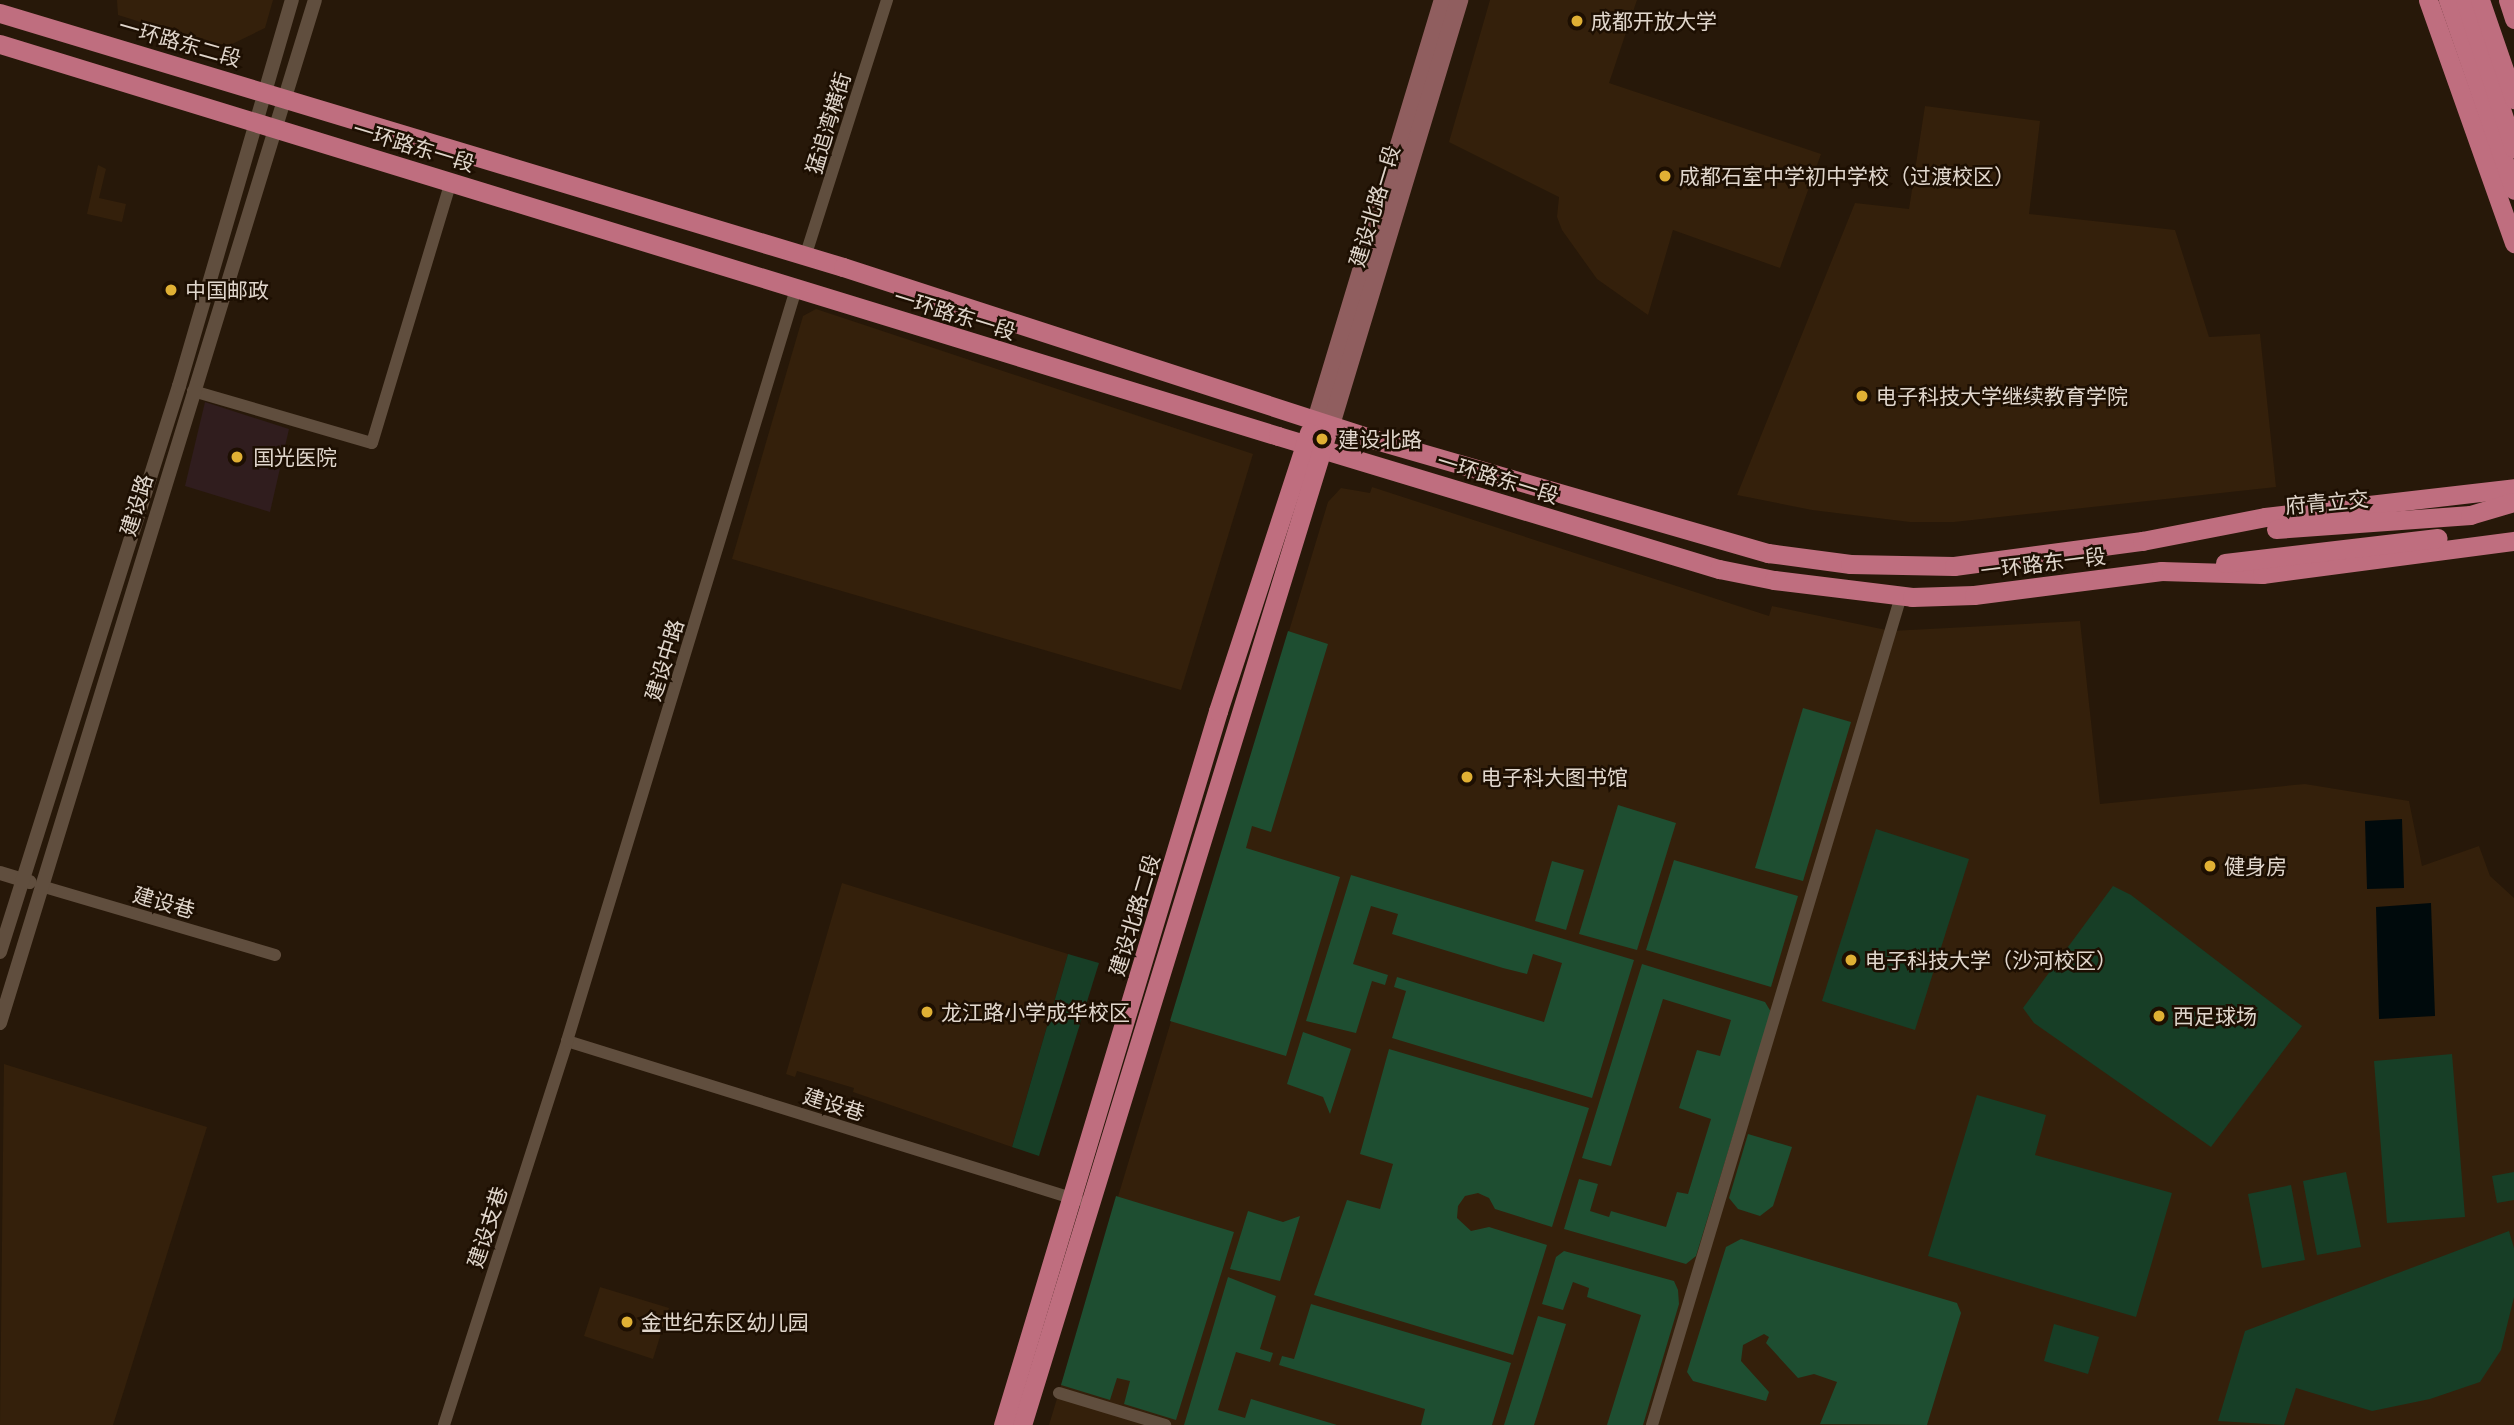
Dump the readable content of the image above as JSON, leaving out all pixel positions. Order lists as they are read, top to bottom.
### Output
{
  "streets": {
    "main road": [
      "一环路东二段",
      "一环路东一段",
      "建设北路一段",
      "府青立交",
      "建设北路二段"
    ],
    "street": [
      "猛追湾横街",
      "建设路",
      "建设中路",
      "建设巷",
      "建设支巷"
    ]
  },
  "crossings": [
    ["一环路东二段", "一环路东一段"],
    ["一环路东二段", "建设路"],
    ["猛追湾横街", "一环路东一段"],
    ["一环路东一段", "建设北路一段"],
    ["一环路东一段", "府青立交"],
    ["一环路东一段", "建设路"],
    ["一环路东一段", "建设中路"],
    ["一环路东一段", "建设北路二段"],
    ["建设北路一段", "建设北路二段"],
    ["建设路", "建设巷"],
    ["建设中路", "建设巷"],
    ["建设中路", "建设支巷"],
    ["建设巷", "建设北路二段"],
    ["建设巷", "建设支巷"]
  ],
  "places": [
    "成都开放大学",
    "成都石室中学初中学校（过渡校区）",
    "中国邮政",
    "电子科技大学继续教育学院",
    "建设北路",
    "国光医院",
    "电子科大图书馆",
    "健身房",
    "电子科技大学（沙河校区）",
    "龙江路小学成华校区",
    "西足球场",
    "金世纪东区幼儿园"
  ]
}
